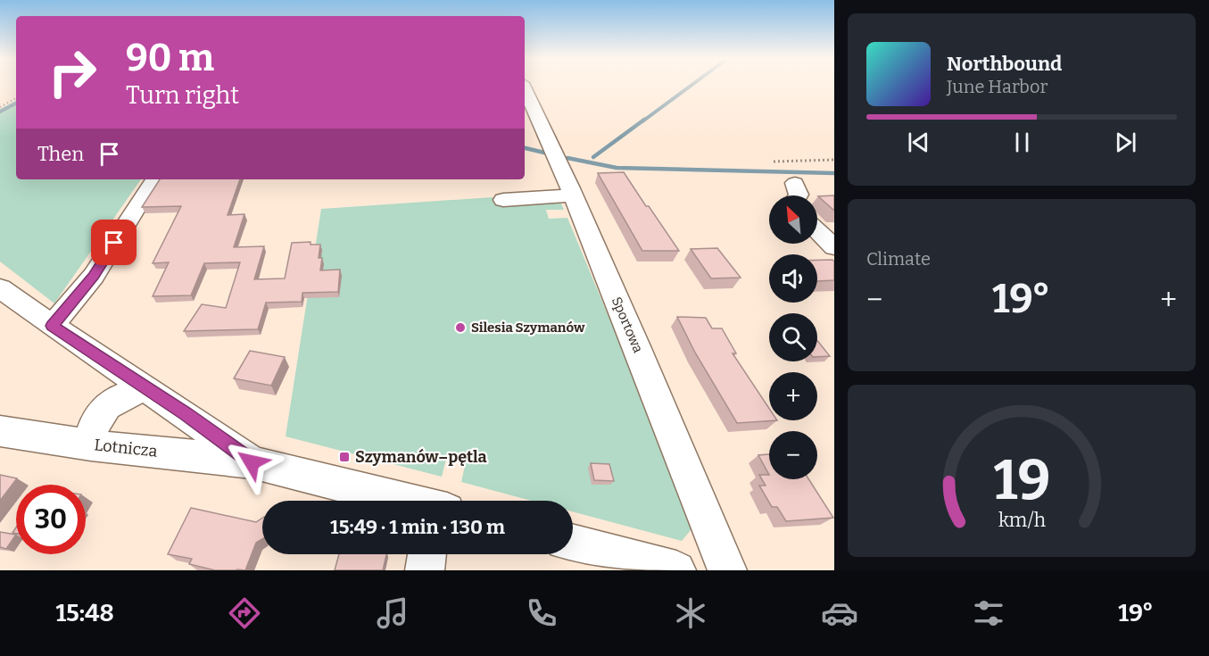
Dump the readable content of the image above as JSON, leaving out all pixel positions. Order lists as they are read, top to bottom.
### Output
{
  "streets": {
    "street": ["Sportowa", "Lotnicza"]
  },
  "places": {
    "other": ["Silesia Szymanów"],
    "transit": ["Szymanów–pętla"]
  },
  "north": "top left",
  "page": {
    "turn": ["90 m", "Turn right"],
    "song": ["Northbound", "June Harbor"],
    "then": "Then",
    "map_buttons": ["+", "−"],
    "tile": "Climate",
    "heat": ["−", "19°", "+"],
    "limit": "30",
    "trip": "15:49 · 1 min · 130 m",
    "tabs": ["15:48", "19°"],
    "gauge": ["19", "km/h"]
  }
}
